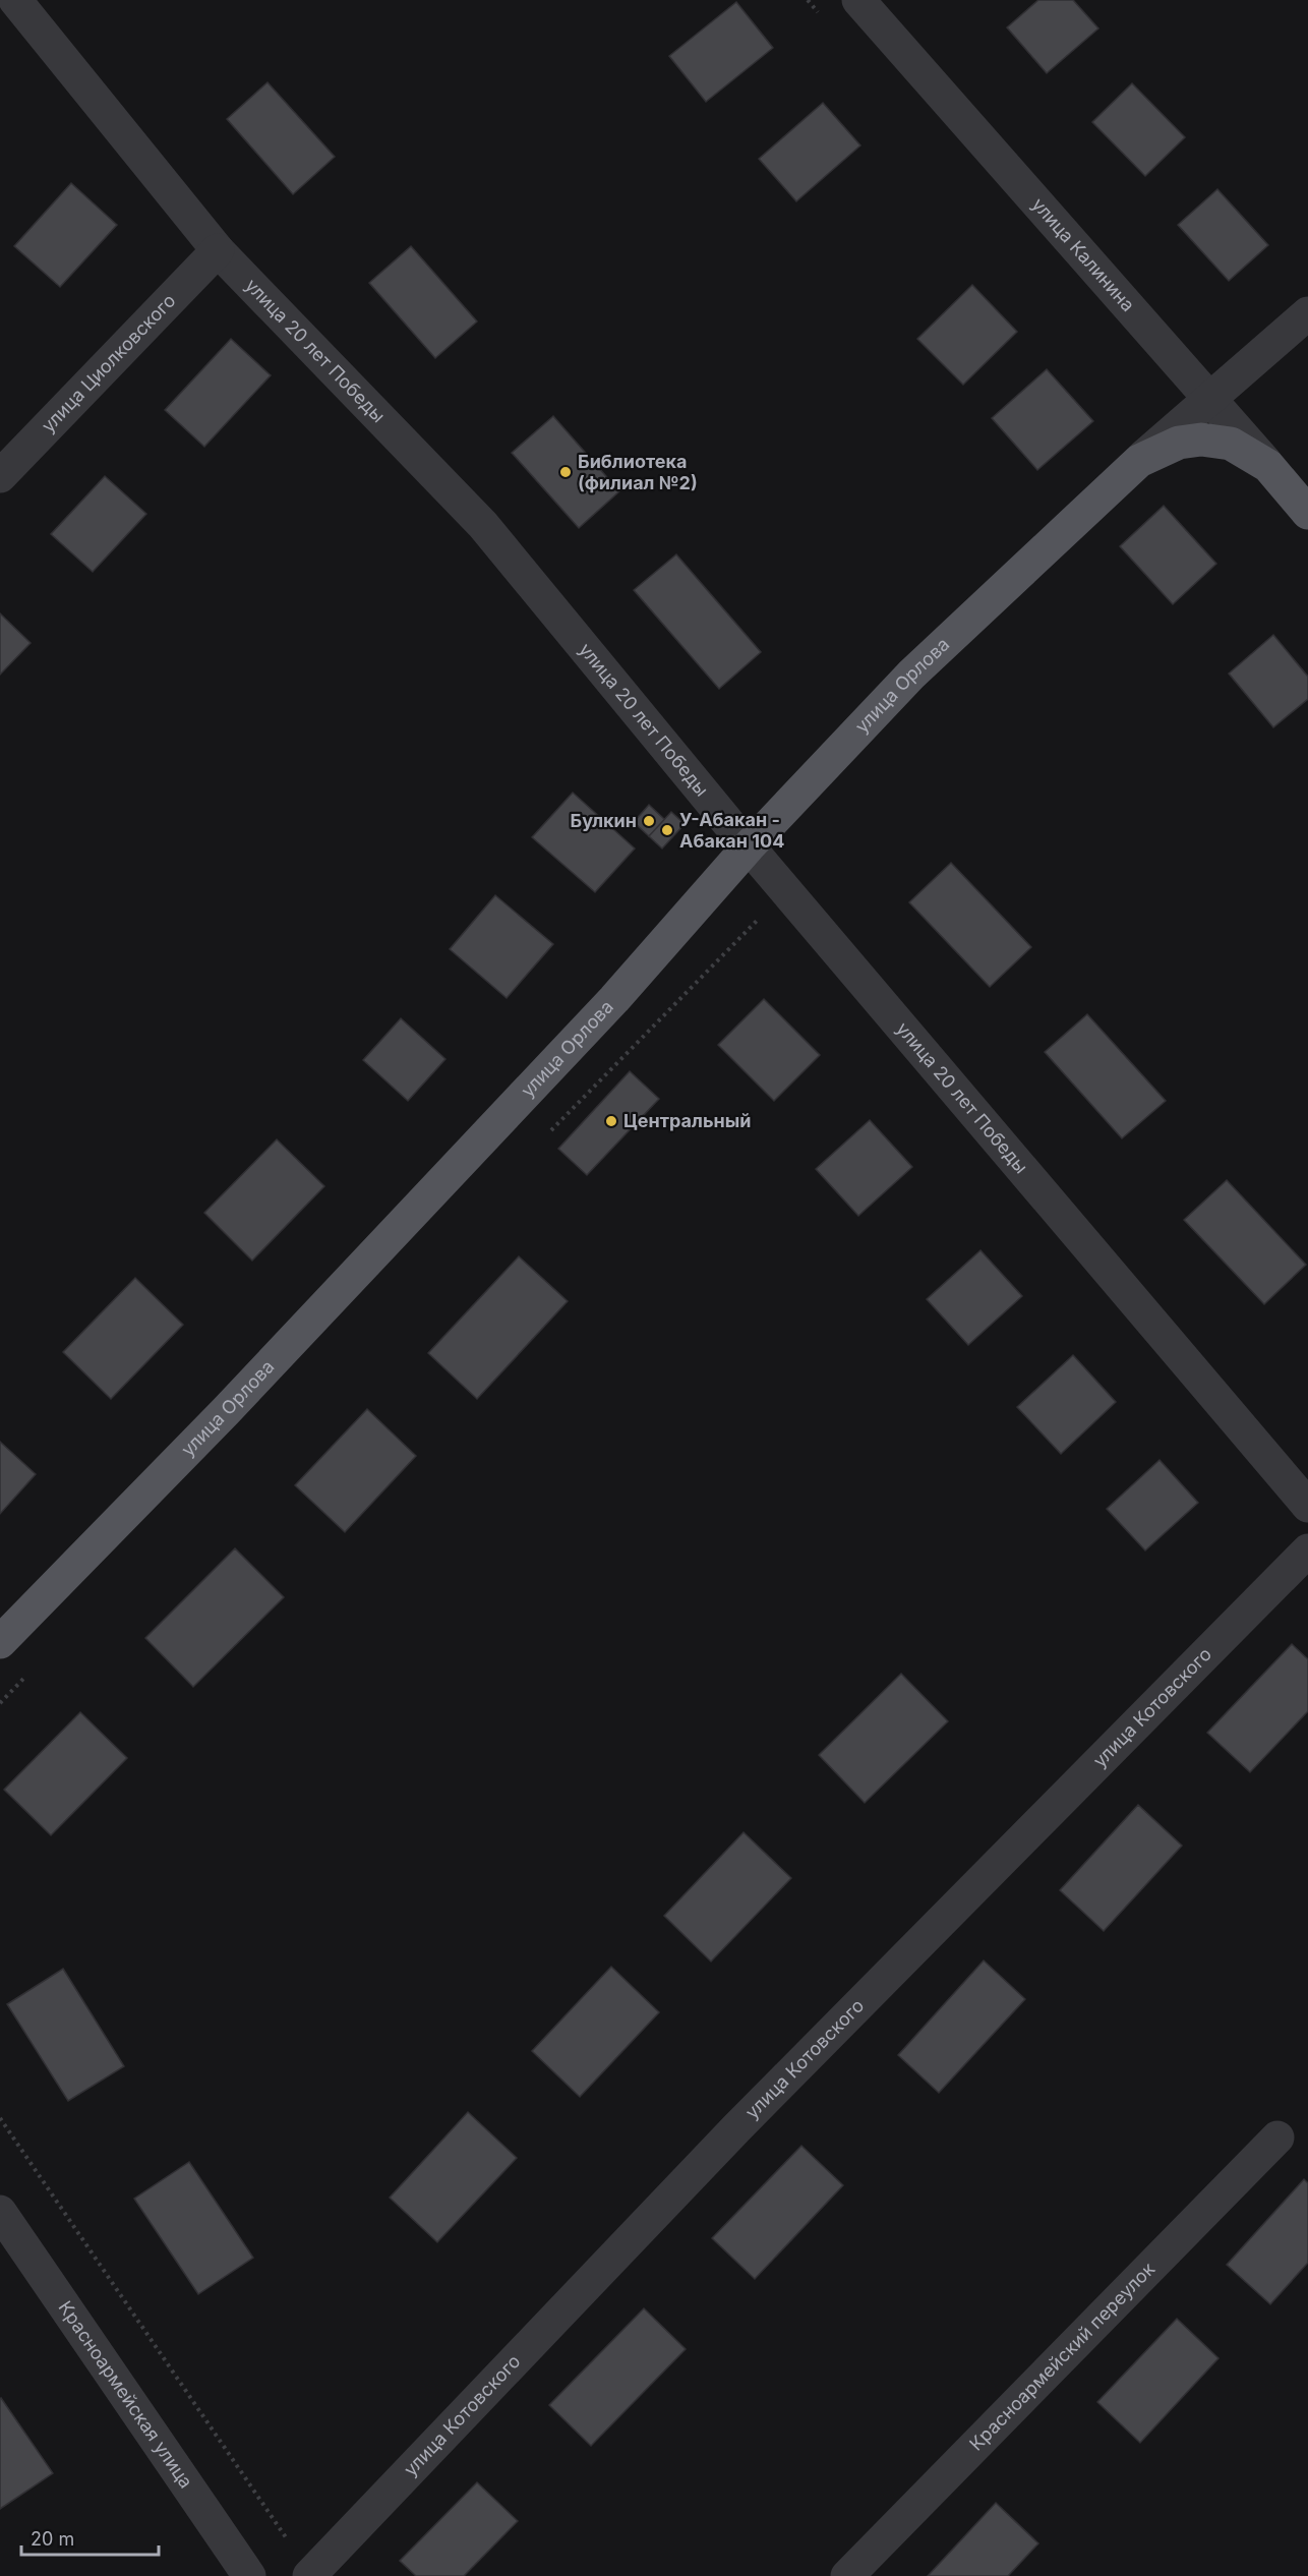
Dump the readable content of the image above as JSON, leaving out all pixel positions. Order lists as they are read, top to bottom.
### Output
{
  "streets": {
    "main road": ["улица Калинина", "улица Орлова"],
    "street": [
      "улица 20 лет Победы",
      "улица Циолковского",
      "улица Котовского",
      "Красноармейский переулок",
      "Красноармейская улица"
    ]
  },
  "crossings": [
    ["улица Калинина", "улица Орлова"],
    ["улица 20 лет Победы", "улица Циолковского"],
    ["улица 20 лет Победы", "улица Орлова"]
  ],
  "places": [
    "Библиотека (филиал №2)",
    "Булкин",
    "У-Абакан - Абакан 104",
    "Центральный"
  ],
  "scale_bar": "20 m"
}
